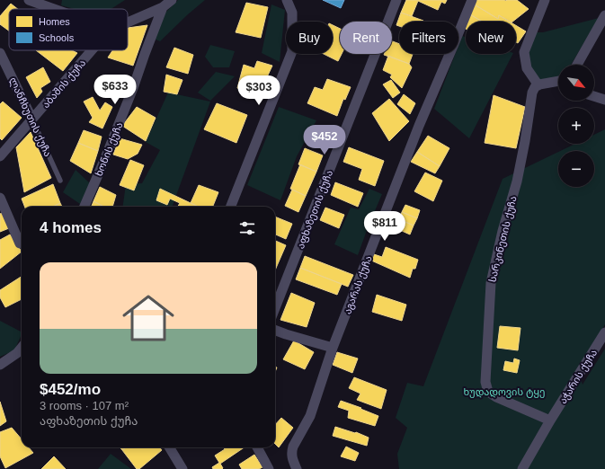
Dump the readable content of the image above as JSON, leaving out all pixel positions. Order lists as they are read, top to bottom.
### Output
{
  "streets": {
    "street": [
      "აბაშის ქუჩა",
      "ლანჩხუთის ქუჩა",
      "ხონის ქუჩა",
      "აფხაზეთის ქუჩა",
      "სარკინეთის ქუჩა",
      "აგარას ქუჩა",
      "აჭარის ქუჩა"
    ]
  },
  "crossings": [
    ["აბაშის ქუჩა", "ლანჩხუთის ქუჩა"],
    ["აბაშის ქუჩა", "ხონის ქუჩა"],
    ["სარკინეთის ქუჩა", "აჭარის ქუჩა"]
  ],
  "parks": ["ხუდადოვის ტყე"],
  "legend": ["Homes", "Schools"],
  "north": "bottom right",
  "page": {
    "chip": [
      "Buy",
      "Rent",
      "Filters",
      "New"
    ],
    "map_buttons": ["+", "−"],
    "price": [
      "$633",
      "$303",
      "$452",
      "$811"
    ],
    "heading": "4 homes",
    "list": [
      {
        "name": "$452/mo",
        "note": "3 rooms · 107 m² · აფხაზეთის ქუჩა"
      }
    ]
  }
}
